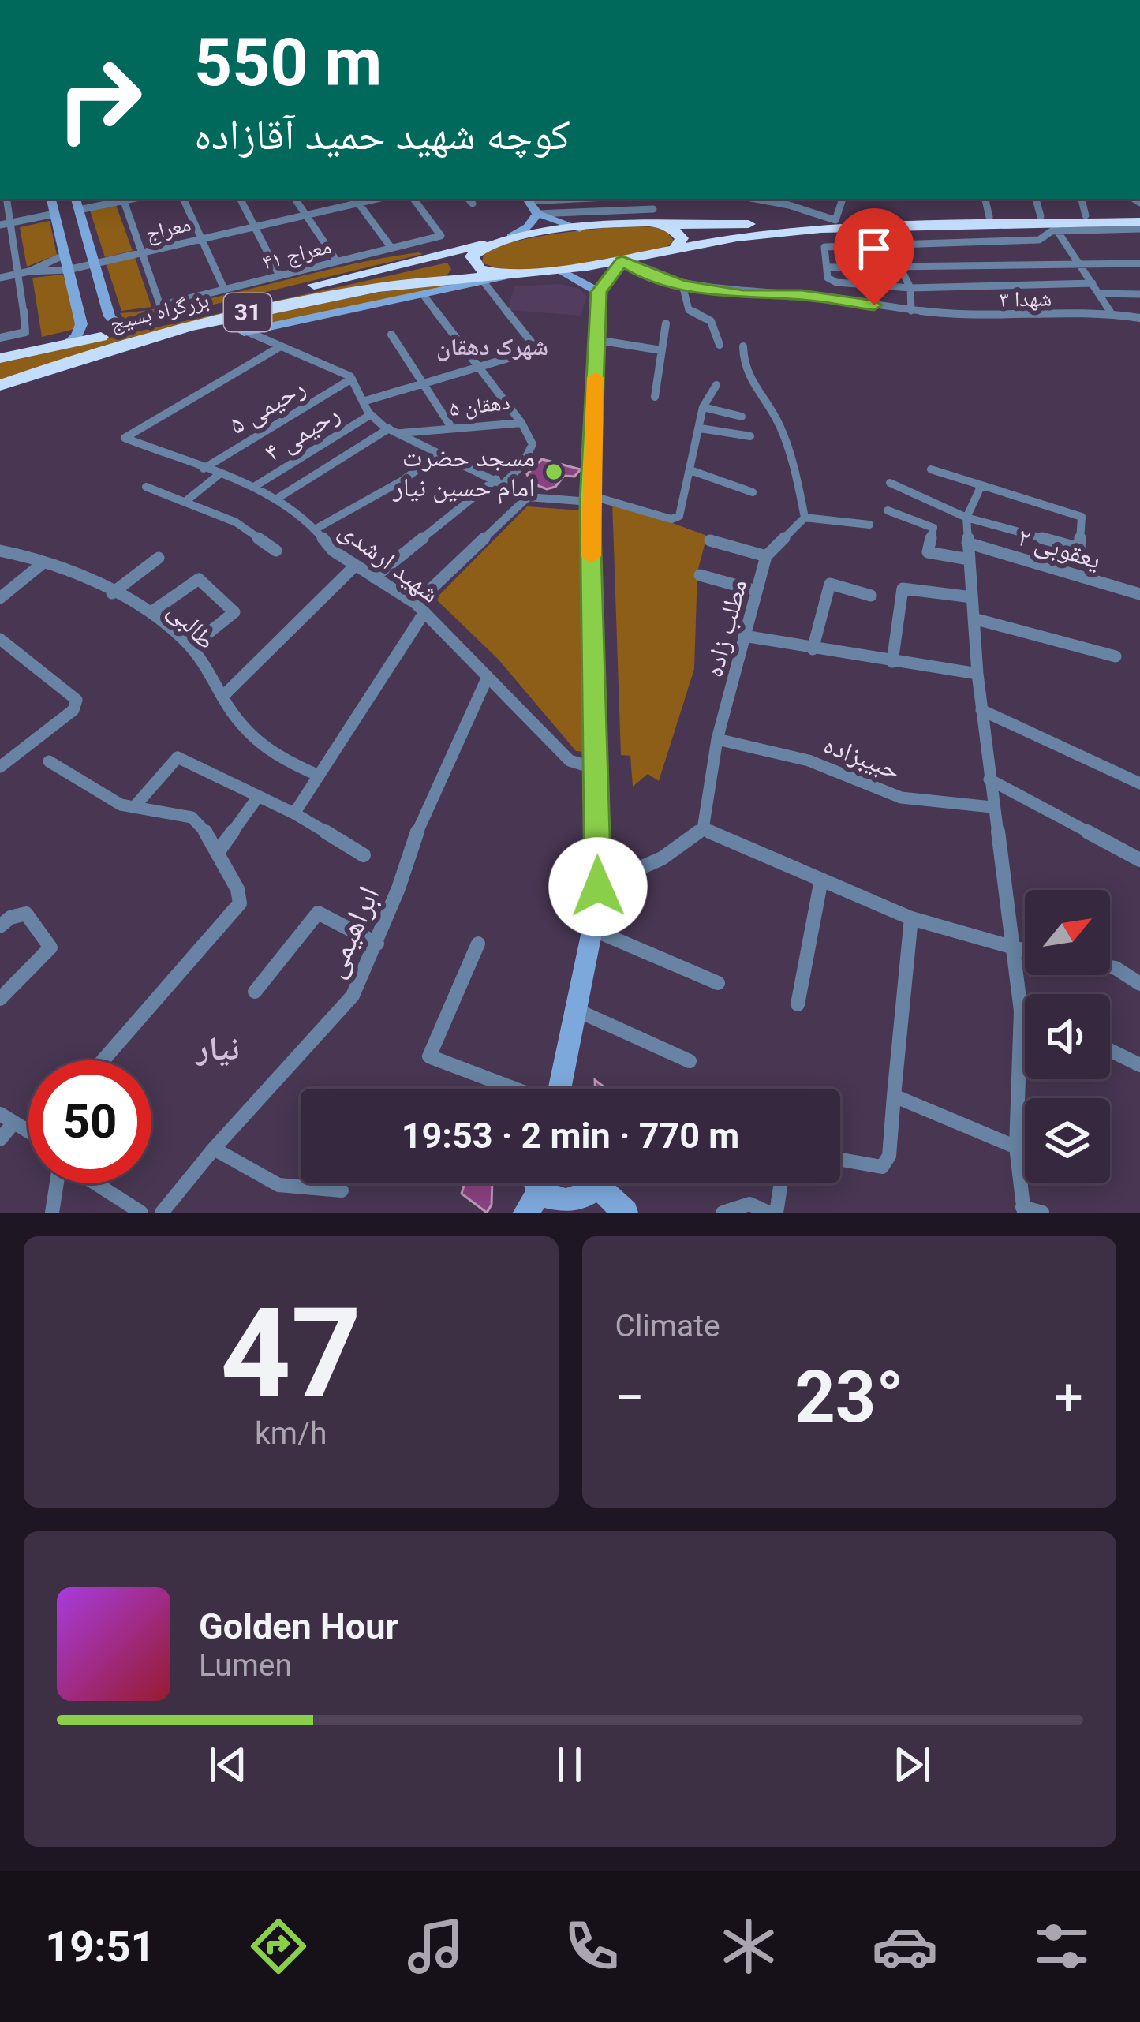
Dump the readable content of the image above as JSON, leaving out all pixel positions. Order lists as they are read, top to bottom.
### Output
{
  "streets": {
    "highway": ["بزرگراه بسیج", "31"],
    "street": [
      "معراج",
      "معراج ۴۱",
      "شهدا ۳",
      "رحیمی ۵",
      "دهقان ۵",
      "رحیمی ۴",
      "یعقوبی ۲",
      "شهید ارشدی",
      "طالبی",
      "مطلب زاده",
      "حبیبزاده",
      "ابراهیمی"
    ]
  },
  "crossings": [
    ["معراج", "معراج ۴۱"],
    ["شهدا ۳", "بزرگراه بسیج"],
    ["رحیمی ۵", "شهید ارشدی"],
    ["رحیمی ۴", "شهید ارشدی"],
    ["شهید ارشدی", "ابراهیمی"],
    ["مطلب زاده", "حبیبزاده"]
  ],
  "districts": ["شهرک دهقان", "نیار"],
  "places": ["مسجد حضرت امام حسین نیار"],
  "north": "top right",
  "page": {
    "turn": ["550 m", "کوچه شهید حمید آقازاده"],
    "limit": "50",
    "trip": "19:53 · 2 min · 770 m",
    "tile": [
      ["47", "km/h"],
      "Climate"
    ],
    "heat": ["−", "23°", "+"],
    "song": ["Golden Hour", "Lumen"],
    "tabs": "19:51"
  }
}
